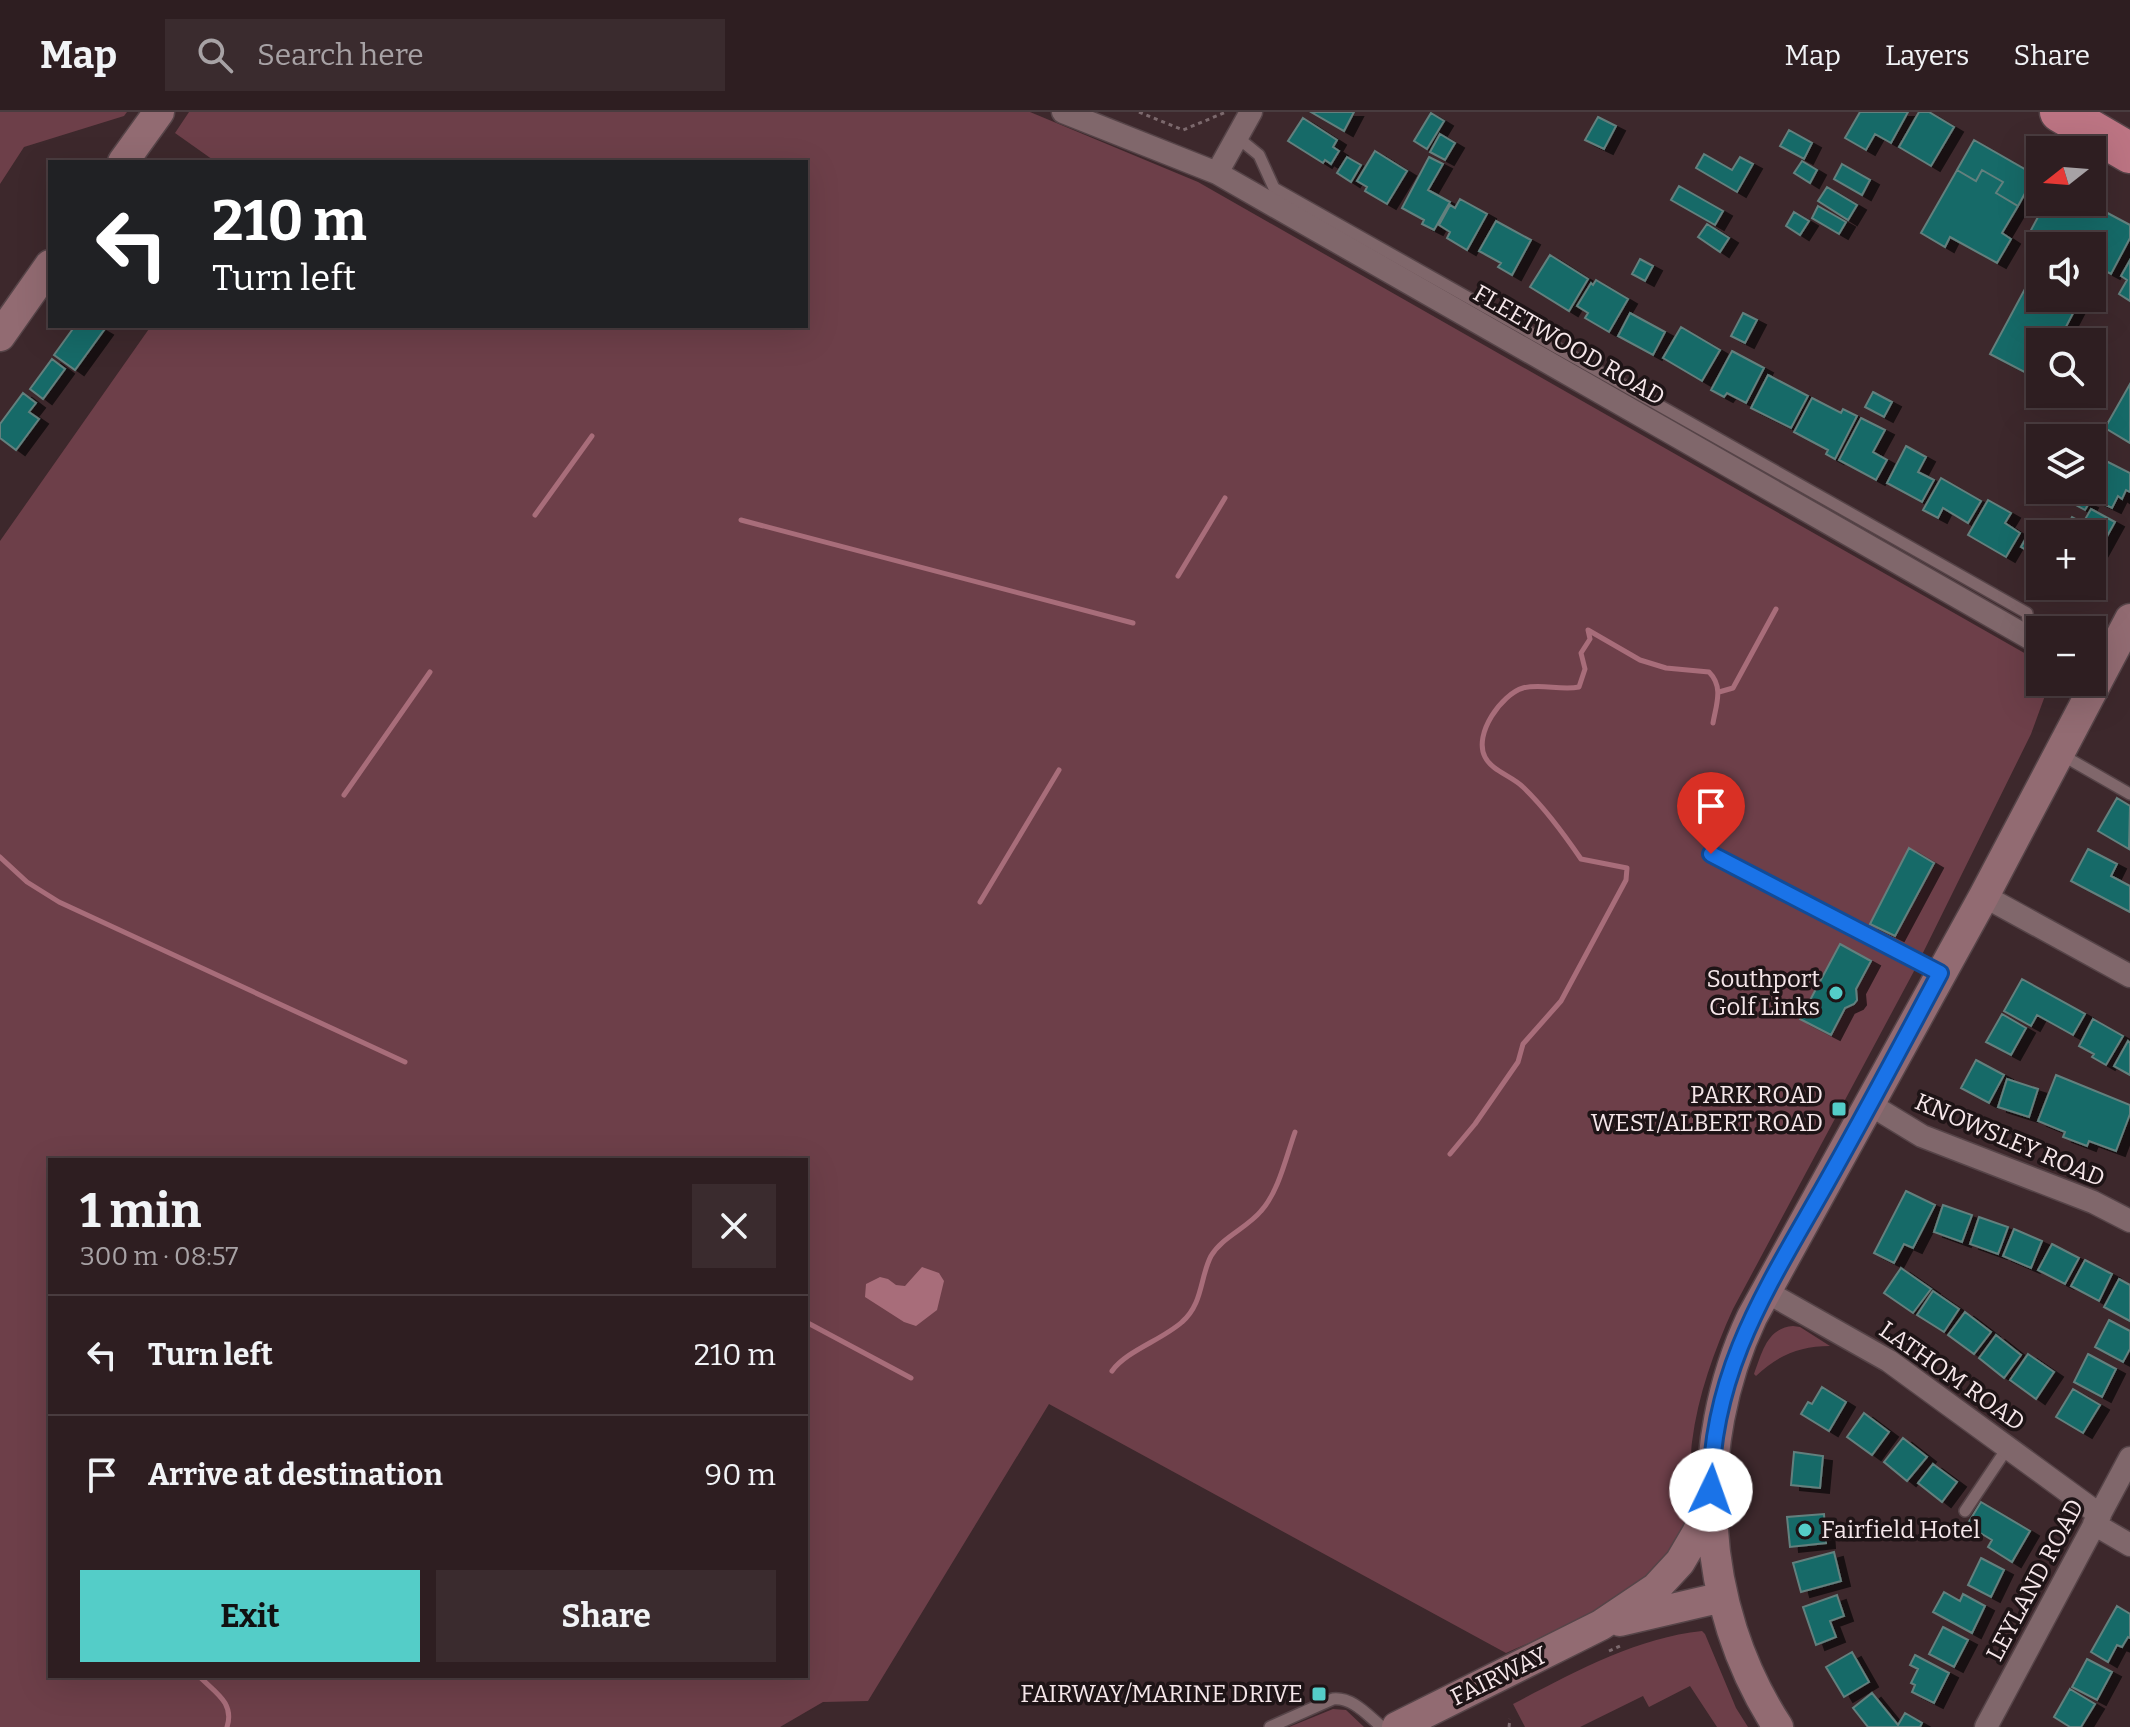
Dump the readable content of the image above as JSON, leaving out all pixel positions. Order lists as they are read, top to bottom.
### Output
{
  "streets": {
    "street": [
      "FLEETWOOD ROAD",
      "KNOWSLEY ROAD",
      "LATHOM ROAD",
      "LEYLAND ROAD",
      "FAIRWAY"
    ]
  },
  "crossings": [
    ["LATHOM ROAD", "LEYLAND ROAD"]
  ],
  "places": {
    "other": ["Southport Golf Links", "Fairfield Hotel"],
    "transit": ["PARK ROAD WEST/ALBERT ROAD", "FAIRWAY/MARINE DRIVE"]
  },
  "north": "left",
  "page": {
    "header": "Map",
    "search": "Search here",
    "nav": ["Map", "Layers", "Share"],
    "map_buttons": ["+", "−"],
    "turn": ["210 m", "Turn left"],
    "heading": ["1 min", "300 m · 08:57"],
    "list": [
      {
        "name": "Turn left",
        "value": "210 m"
      },
      {
        "name": "Arrive at destination",
        "value": "90 m"
      }
    ],
    "buttons": ["Exit", "Share"]
  }
}
